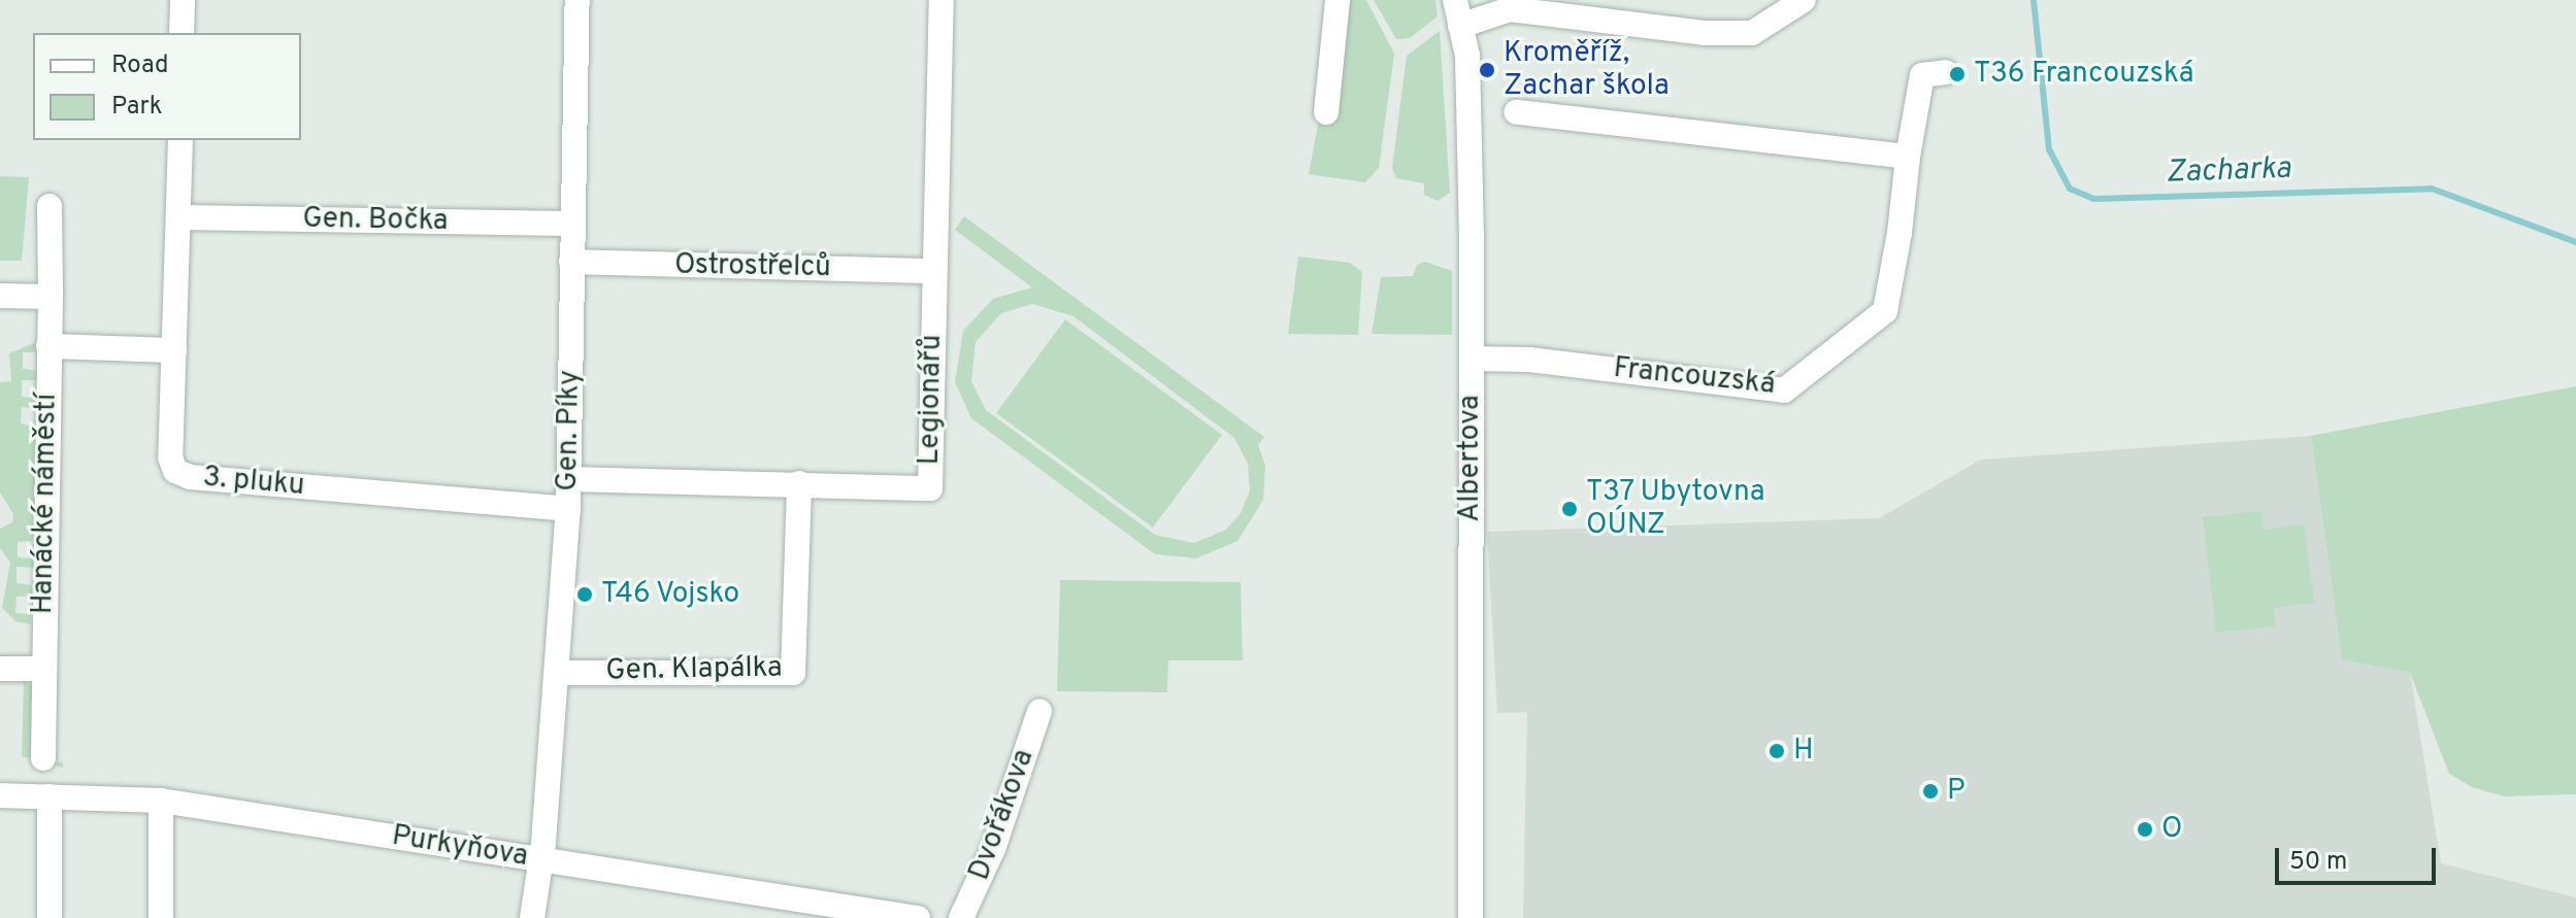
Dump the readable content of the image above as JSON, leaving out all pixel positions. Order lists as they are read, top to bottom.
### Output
{
  "streets": {
    "street": [
      "Gen. Bočka",
      "Ostrostřelců",
      "Francouzská",
      "Legionářů",
      "Gen. Píky",
      "Albertova",
      "3. pluku",
      "Hanácké náměstí",
      "Gen. Klapálka",
      "Dvořákova",
      "Purkyňova"
    ]
  },
  "crossings": [
    ["Gen. Bočka", "Gen. Píky"],
    ["Gen. Bočka", "3. pluku"],
    ["Ostrostřelců", "Legionářů"],
    ["Ostrostřelců", "Gen. Píky"],
    ["Francouzská", "Albertova"],
    ["Legionářů", "Gen. Píky"],
    ["Legionářů", "Gen. Klapálka"],
    ["Gen. Píky", "3. pluku"],
    ["Gen. Píky", "Gen. Klapálka"],
    ["Gen. Píky", "Purkyňova"]
  ],
  "water": ["Zacharka"],
  "places": [
    "Kroměříž, Zachar škola",
    "T36 Francouzská",
    "T37 Ubytovna OÚNZ",
    "T46 Vojsko",
    "H",
    "P",
    "O"
  ],
  "legend": ["Road", "Park"],
  "scale_bar": "50 m"
}
